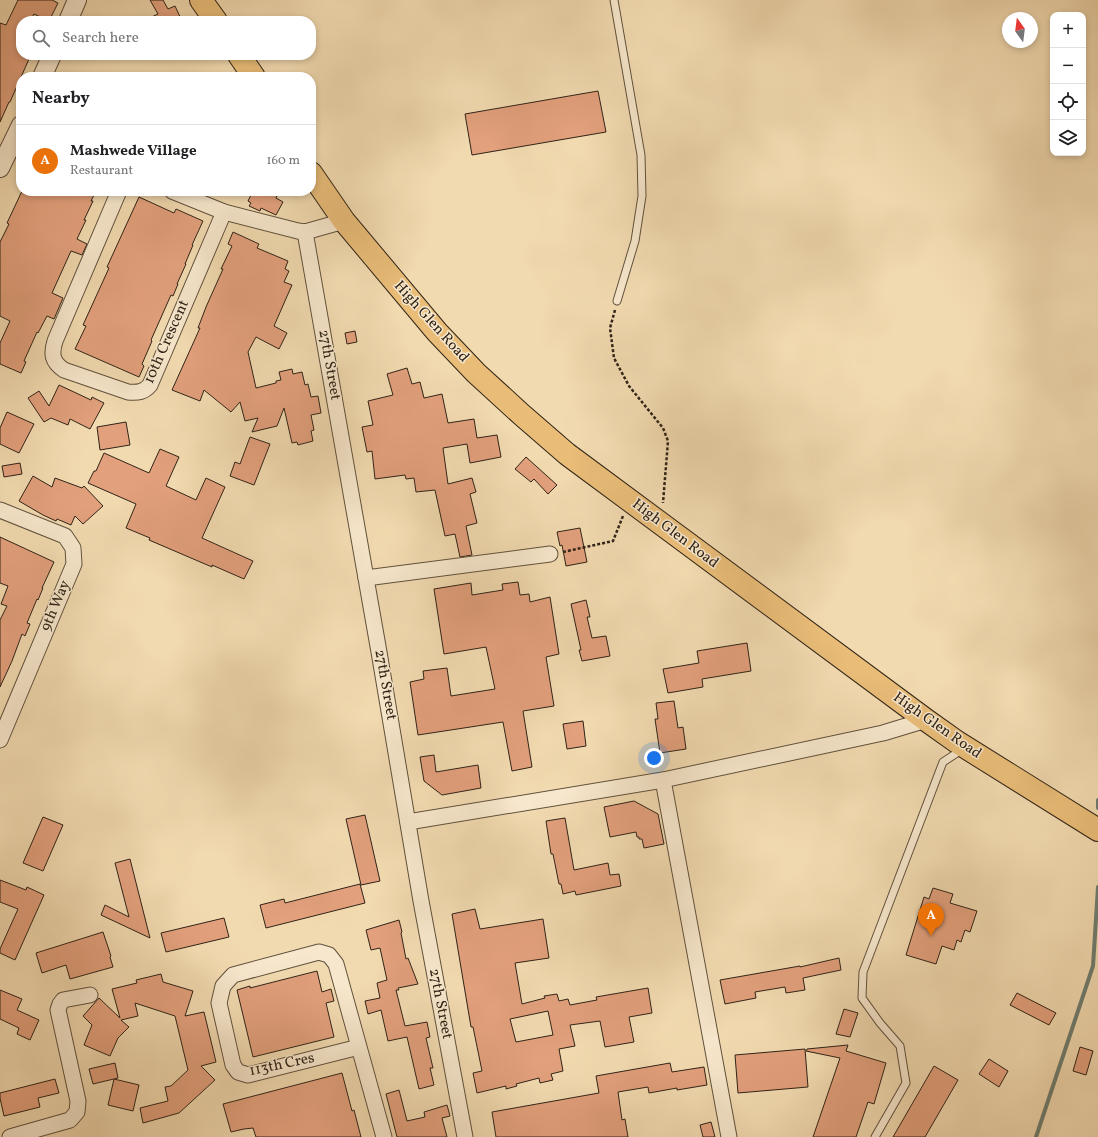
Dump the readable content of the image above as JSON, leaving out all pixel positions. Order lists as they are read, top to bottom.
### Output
{
  "streets": {
    "main road": ["High Glen Road"],
    "street": [
      "10th Crescent",
      "27th Street",
      "9th Way",
      "113th Cres"
    ]
  },
  "north": "top",
  "page": {
    "map_buttons": ["+", "−"],
    "search": "Search here",
    "heading": "Nearby",
    "list": [
      {
        "mark": "A",
        "name": "Mashwede Village",
        "note": "Restaurant",
        "value": "160 m"
      }
    ],
    "pins": "A"
  }
}
